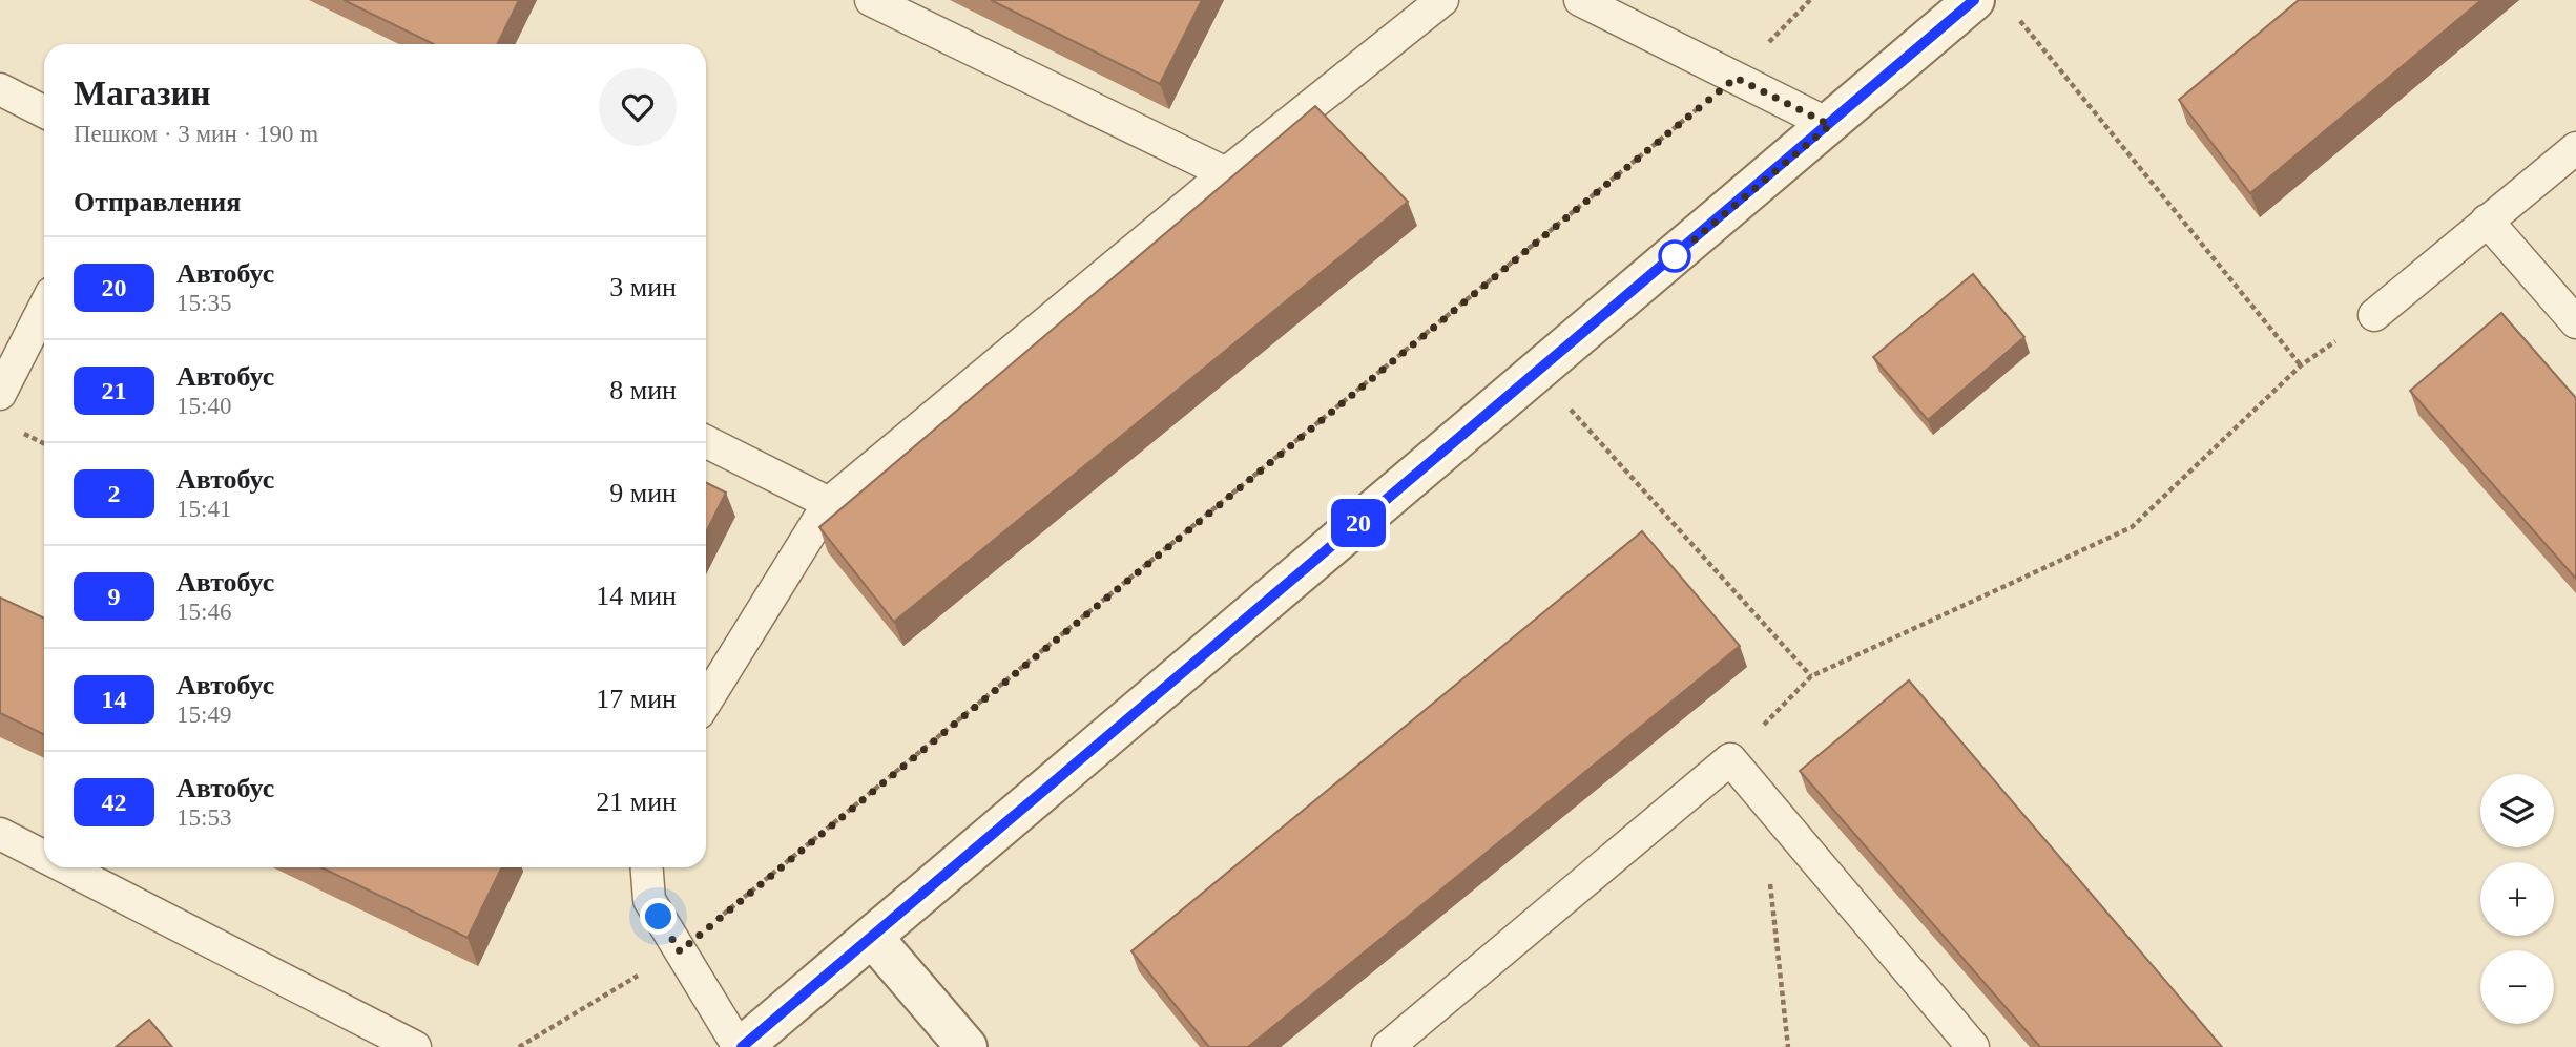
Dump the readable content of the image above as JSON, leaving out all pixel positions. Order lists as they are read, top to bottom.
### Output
{
  "lines": ["bus line 20"],
  "page": {
    "on_map": "20",
    "heading": [
      ["Магазин", "Пешком · 3 мин · 190 m"],
      "Отправления"
    ],
    "list": [
      {
        "mark": "20",
        "name": "Автобус",
        "note": "15:35",
        "value": "3 мин"
      },
      {
        "mark": "21",
        "name": "Автобус",
        "note": "15:40",
        "value": "8 мин"
      },
      {
        "mark": "2",
        "name": "Автобус",
        "note": "15:41",
        "value": "9 мин"
      },
      {
        "mark": "9",
        "name": "Автобус",
        "note": "15:46",
        "value": "14 мин"
      },
      {
        "mark": "14",
        "name": "Автобус",
        "note": "15:49",
        "value": "17 мин"
      },
      {
        "mark": "42",
        "name": "Автобус",
        "note": "15:53",
        "value": "21 мин"
      }
    ],
    "map_buttons": ["+", "−"]
  }
}
